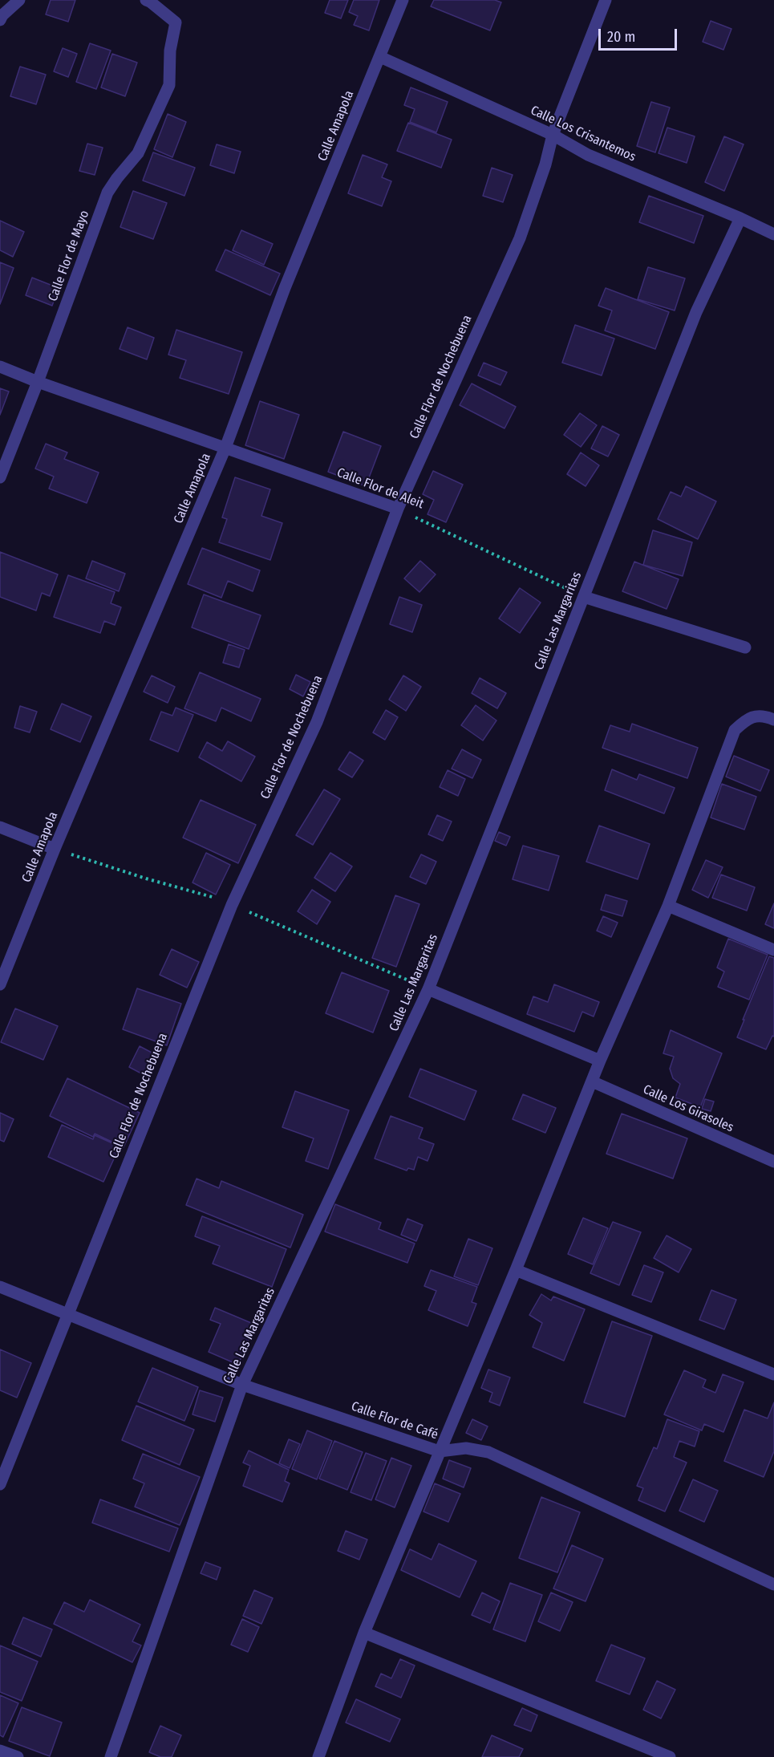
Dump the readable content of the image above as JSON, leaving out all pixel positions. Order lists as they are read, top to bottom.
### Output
{
  "streets": {
    "street": [
      "Calle Amapola",
      "Calle Los Crisantemos",
      "Calle Flor de Mayo",
      "Calle Flor de Nochebuena",
      "Calle Flor de Aleit",
      "Calle Las Margaritas",
      "Calle Los Girasoles",
      "Calle Flor de Café"
    ]
  },
  "crossings": [
    ["Calle Amapola", "Calle Los Crisantemos"],
    ["Calle Amapola", "Calle Flor de Aleit"],
    ["Calle Los Crisantemos", "Calle Flor de Nochebuena"],
    ["Calle Los Crisantemos", "Calle Las Margaritas"],
    ["Calle Flor de Mayo", "Calle Flor de Aleit"],
    ["Calle Flor de Nochebuena", "Calle Flor de Aleit"],
    ["Calle Flor de Nochebuena", "Calle Flor de Café"],
    ["Calle Flor de Aleit", "Calle Las Margaritas"],
    ["Calle Las Margaritas", "Calle Flor de Café"]
  ],
  "scale_bar": "20 m"
}
